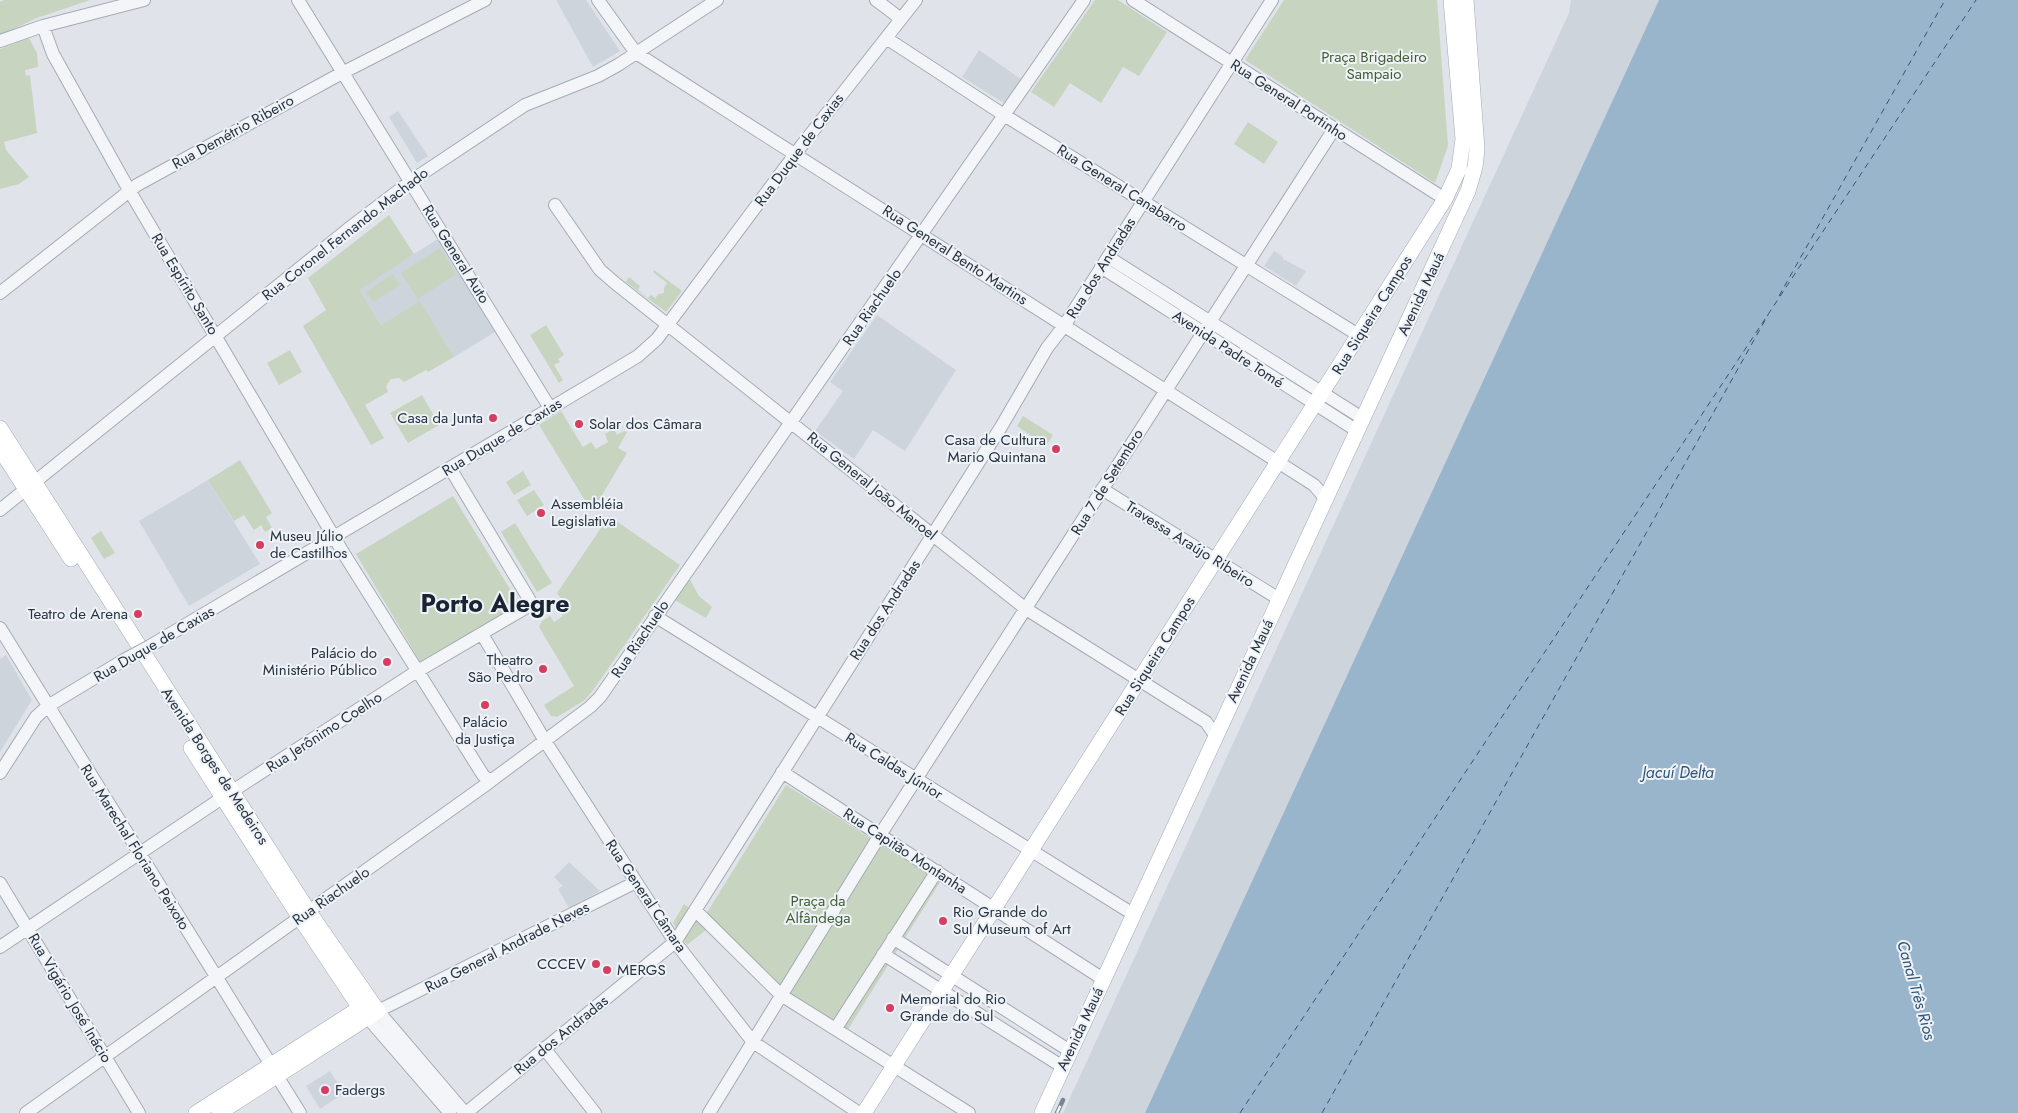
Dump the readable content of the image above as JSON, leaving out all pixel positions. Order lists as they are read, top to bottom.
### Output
{
  "streets": {
    "main road": ["Avenida Mauá", "Rua Siqueira Campos", "Avenida Borges de Medeiros"],
    "street": [
      "Rua General Portinho",
      "Rua Demétrio Ribeiro",
      "Rua Duque de Caxias",
      "Rua General Canabarro",
      "Rua Coronel Fernando Machado",
      "Rua General Auto",
      "Rua General Bento Martins",
      "Rua dos Andradas",
      "Rua Espírito Santo",
      "Rua Riachuelo",
      "Avenida Padre Tomé",
      "Rua 7 de Setembro",
      "Rua General João Manoel",
      "Travessa Araújo Ribeiro",
      "Rua Jerônimo Coelho",
      "Rua Caldas Júnior",
      "Rua Marechal Floriano Peixoto",
      "Rua Capitão Montanha",
      "Rua General Câmara",
      "Rua General Andrade Neves",
      "Rua Vigário José Inácio"
    ]
  },
  "crossings": [
    ["Rua General Portinho", "Rua dos Andradas"],
    ["Rua General Portinho", "Rua Siqueira Campos"],
    ["Rua General Portinho", "Rua 7 de Setembro"],
    ["Rua Demétrio Ribeiro", "Rua General Auto"],
    ["Rua Demétrio Ribeiro", "Rua Espírito Santo"],
    ["Rua Duque de Caxias", "Rua General Canabarro"],
    ["Rua Duque de Caxias", "Rua General Auto"],
    ["Rua Duque de Caxias", "Rua General Bento Martins"],
    ["Rua Duque de Caxias", "Rua Espírito Santo"],
    ["Rua Duque de Caxias", "Rua General João Manoel"],
    ["Rua Duque de Caxias", "Rua Jerônimo Coelho"],
    ["Rua Duque de Caxias", "Rua Marechal Floriano Peixoto"],
    ["Rua General Canabarro", "Rua dos Andradas"],
    ["Rua General Canabarro", "Rua Riachuelo"],
    ["Rua General Canabarro", "Rua Siqueira Campos"],
    ["Rua General Canabarro", "Rua 7 de Setembro"],
    ["Rua Coronel Fernando Machado", "Rua General Auto"],
    ["Rua Coronel Fernando Machado", "Rua General Bento Martins"],
    ["Rua Coronel Fernando Machado", "Rua Espírito Santo"],
    ["Rua Coronel Fernando Machado", "Avenida Borges de Medeiros"],
    ["Rua General Bento Martins", "Rua dos Andradas"],
    ["Rua General Bento Martins", "Avenida Mauá"],
    ["Rua General Bento Martins", "Rua Riachuelo"],
    ["Rua General Bento Martins", "Rua Siqueira Campos"],
    ["Rua General Bento Martins", "Rua 7 de Setembro"],
    ["Rua dos Andradas", "Avenida Padre Tomé"],
    ["Rua dos Andradas", "Rua General João Manoel"],
    ["Rua dos Andradas", "Avenida Borges de Medeiros"],
    ["Rua dos Andradas", "Rua Caldas Júnior"],
    ["Rua dos Andradas", "Rua Capitão Montanha"],
    ["Rua dos Andradas", "Rua General Câmara"],
    ["Rua Espírito Santo", "Rua Riachuelo"],
    ["Rua Espírito Santo", "Rua Jerônimo Coelho"],
    ["Avenida Mauá", "Avenida Padre Tomé"],
    ["Avenida Mauá", "Rua General João Manoel"],
    ["Avenida Mauá", "Travessa Araújo Ribeiro"],
    ["Avenida Mauá", "Rua Caldas Júnior"],
    ["Avenida Mauá", "Rua Capitão Montanha"],
    ["Rua Riachuelo", "Rua General João Manoel"],
    ["Rua Riachuelo", "Avenida Borges de Medeiros"],
    ["Rua Riachuelo", "Rua Caldas Júnior"],
    ["Rua Riachuelo", "Rua Marechal Floriano Peixoto"],
    ["Rua Riachuelo", "Rua General Câmara"],
    ["Rua Riachuelo", "Rua Vigário José Inácio"],
    ["Rua Siqueira Campos", "Avenida Padre Tomé"],
    ["Rua Siqueira Campos", "Rua General João Manoel"],
    ["Rua Siqueira Campos", "Travessa Araújo Ribeiro"],
    ["Rua Siqueira Campos", "Rua Caldas Júnior"],
    ["Rua Siqueira Campos", "Rua Capitão Montanha"],
    ["Avenida Padre Tomé", "Rua 7 de Setembro"],
    ["Rua 7 de Setembro", "Rua General João Manoel"],
    ["Rua 7 de Setembro", "Travessa Araújo Ribeiro"],
    ["Rua 7 de Setembro", "Rua Caldas Júnior"],
    ["Rua 7 de Setembro", "Rua Capitão Montanha"],
    ["Rua Jerônimo Coelho", "Avenida Borges de Medeiros"],
    ["Rua Jerônimo Coelho", "Rua Marechal Floriano Peixoto"],
    ["Rua Jerônimo Coelho", "Rua General Câmara"],
    ["Rua Jerônimo Coelho", "Rua Vigário José Inácio"],
    ["Avenida Borges de Medeiros", "Rua General Andrade Neves"],
    ["Rua General Câmara", "Rua General Andrade Neves"]
  ],
  "districts": ["Porto Alegre"],
  "water": ["Jacuí Delta", "Canal Três Rios"],
  "parks": ["Praça Brigadeiro Sampaio", "Praça da Alfândega"],
  "places": [
    "Casa da Junta",
    "Solar dos Câmara",
    "Casa de Cultura Mario Quintana",
    "Assembléia Legislativa",
    "Museu Júlio de Castilhos",
    "Teatro de Arena",
    "Palácio do Ministério Público",
    "Theatro São Pedro",
    "Palácio da Justiça",
    "Rio Grande do Sul Museum of Art",
    "CCCEV",
    "MERGS",
    "Memorial do Rio Grande do Sul",
    "Fadergs"
  ]
}
